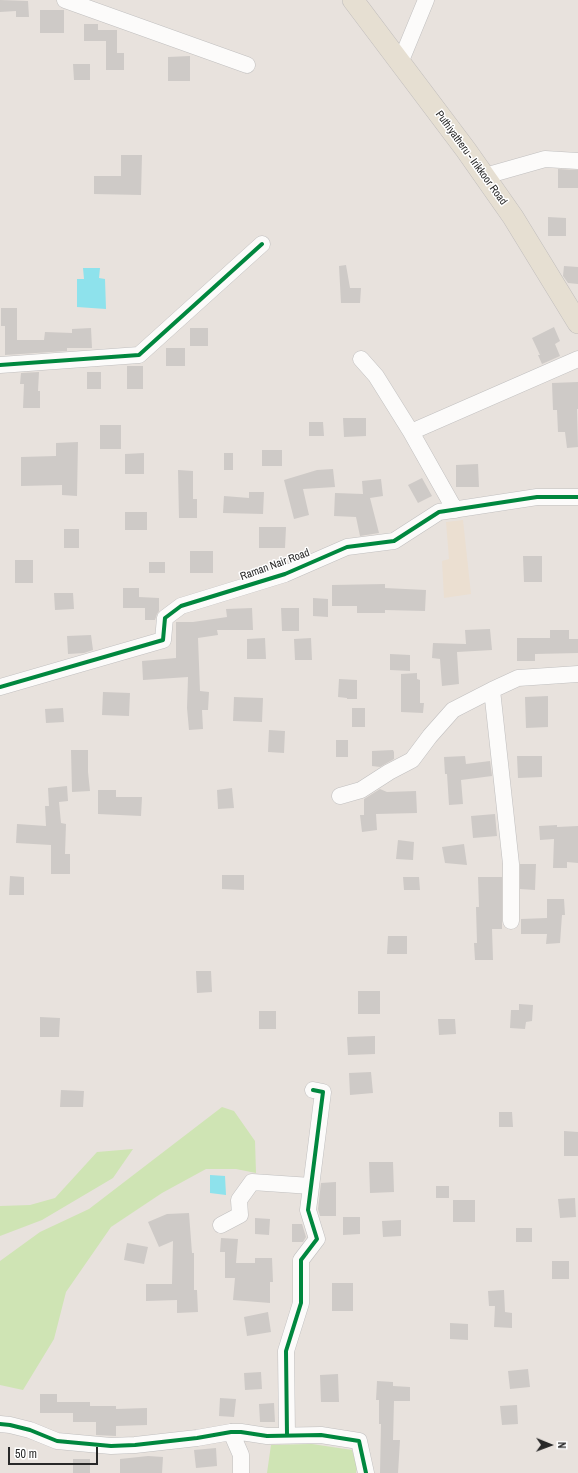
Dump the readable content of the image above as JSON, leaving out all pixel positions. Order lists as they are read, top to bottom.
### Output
{
  "streets": {
    "main road": ["Puthiyatheru - Irikkoor Road"],
    "street": ["Raman Nair Road"]
  },
  "scale_bar": "50 m",
  "north": "right"
}
